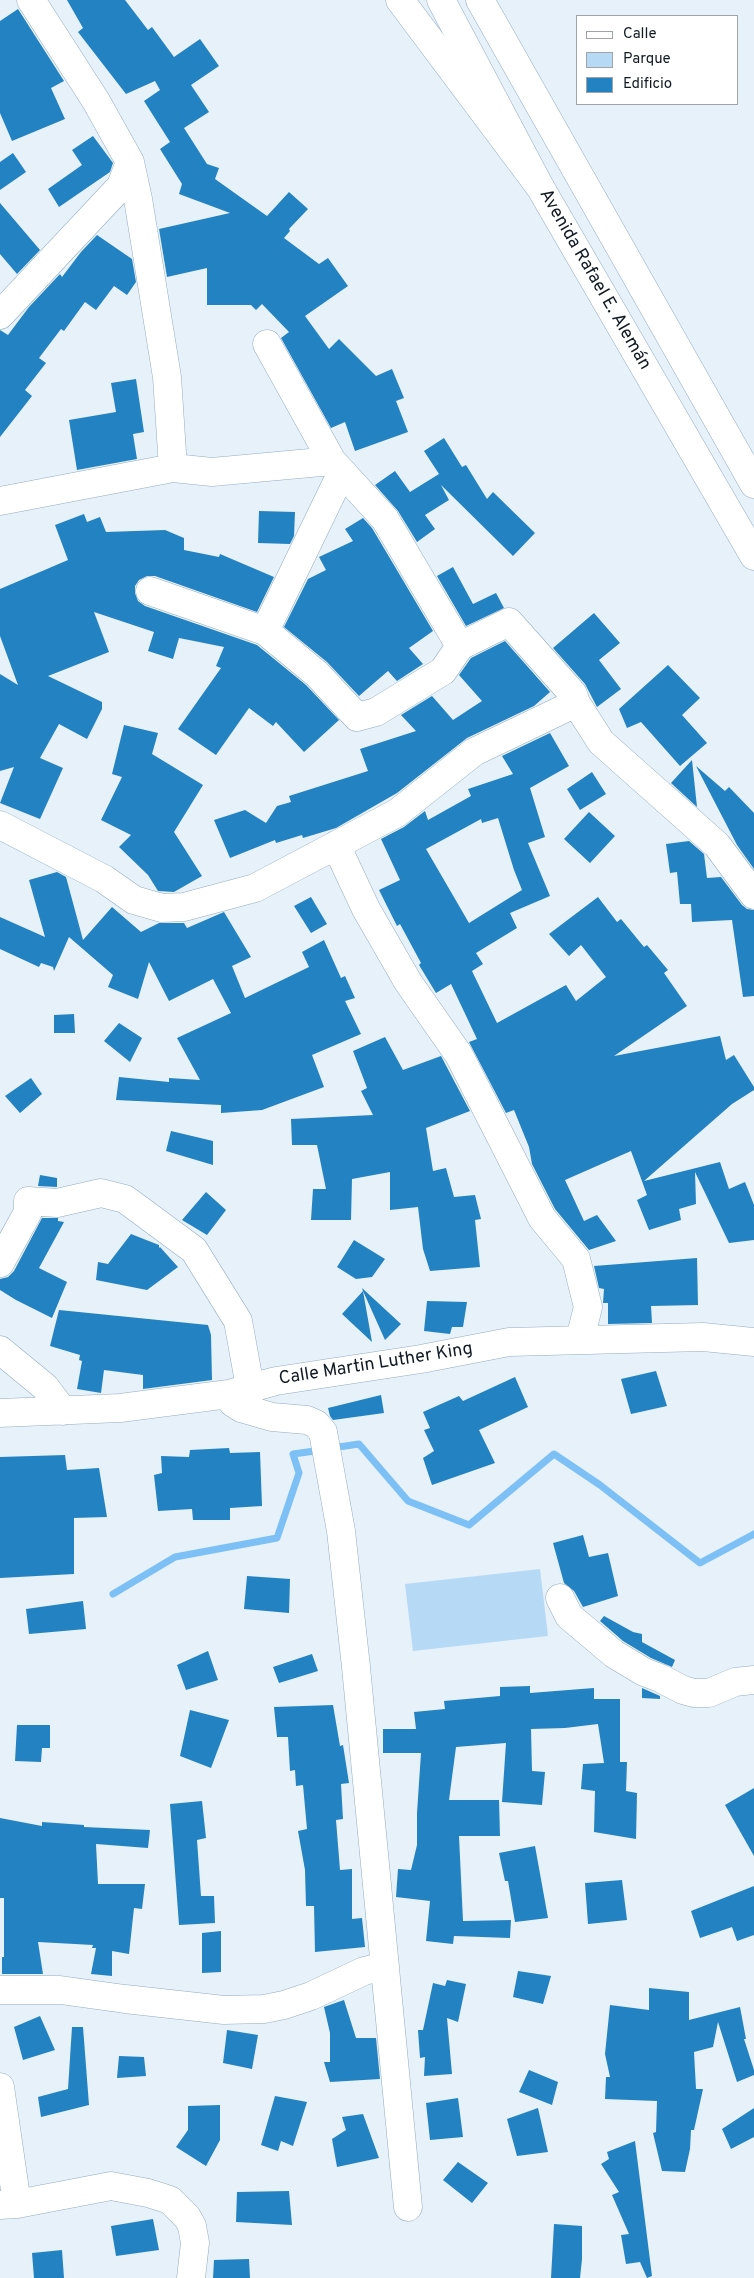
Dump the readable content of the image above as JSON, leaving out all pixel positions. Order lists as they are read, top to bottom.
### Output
{
  "streets": {
    "main road": ["Avenida Rafael E. Alemán", "Calle Martin Luther King"]
  },
  "legend": ["Calle", "Parque", "Edificio"]
}
